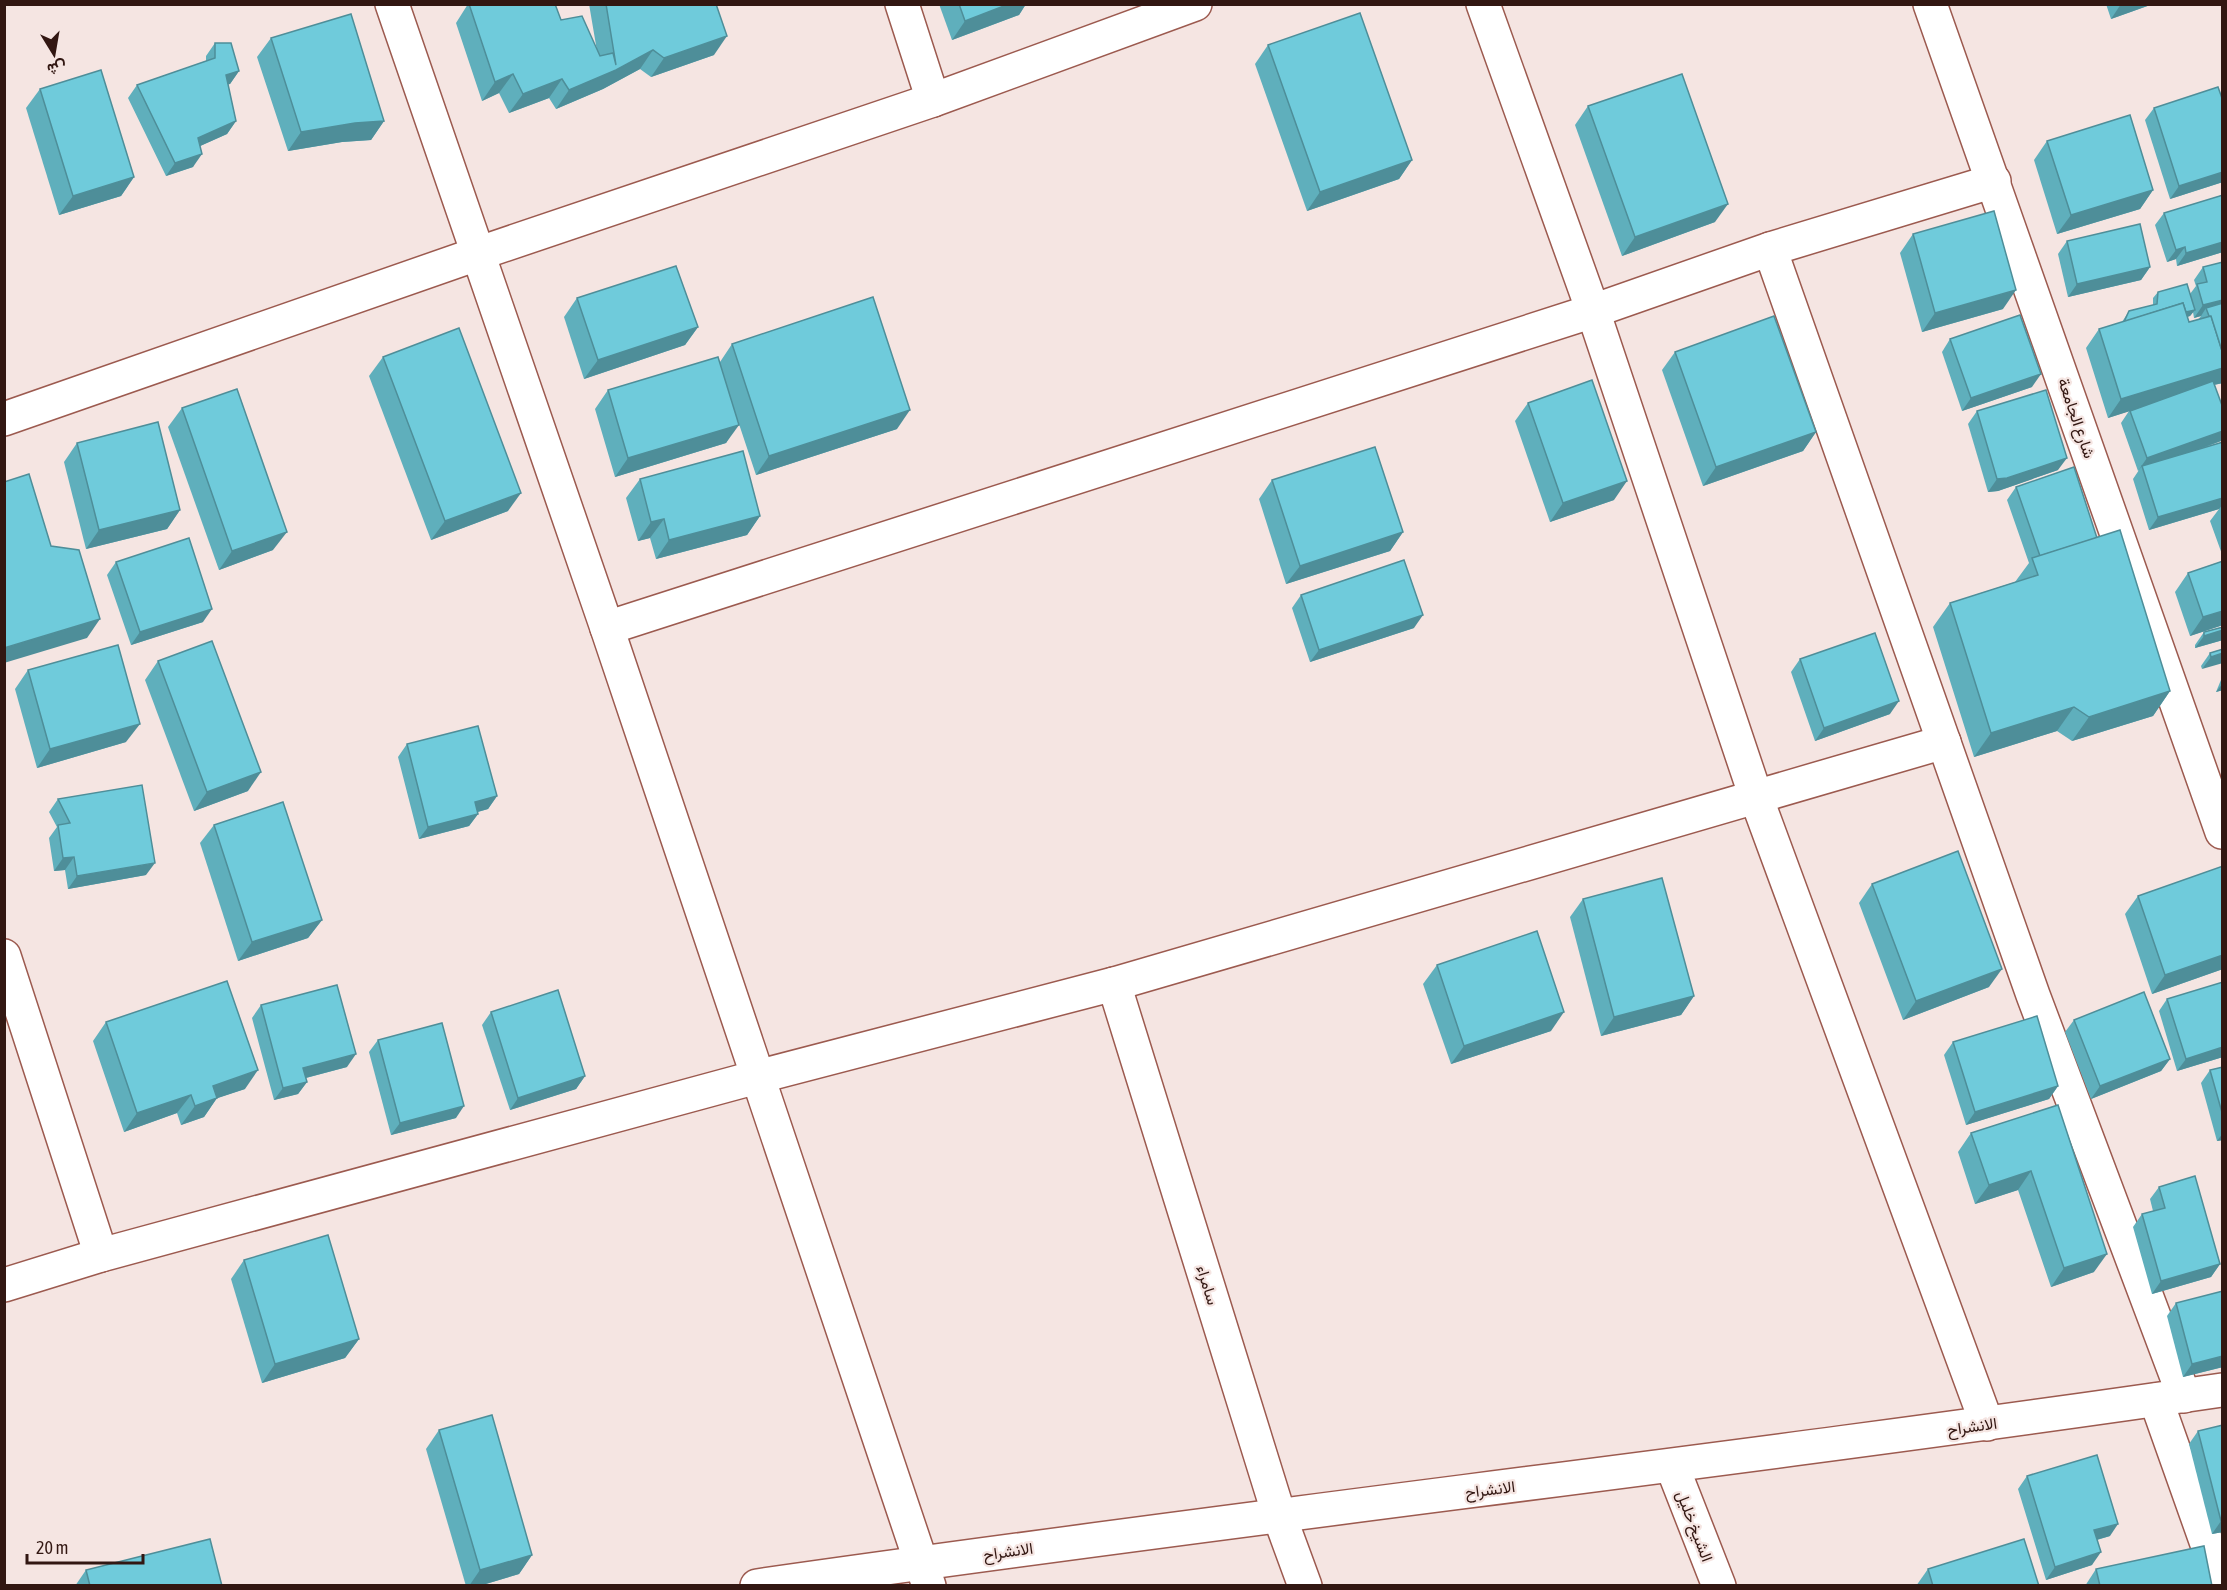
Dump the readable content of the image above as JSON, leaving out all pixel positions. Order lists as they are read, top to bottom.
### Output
{
  "streets": {
    "street": [
      "شارع الجامعة",
      "سامراء",
      "الانشراح",
      "الشيخ خليل"
    ]
  },
  "crossings": [
    ["سامراء", "الانشراح"],
    ["الانشراح", "الشيخ خليل"]
  ],
  "scale_bar": "20 m",
  "north": "bottom"
}
